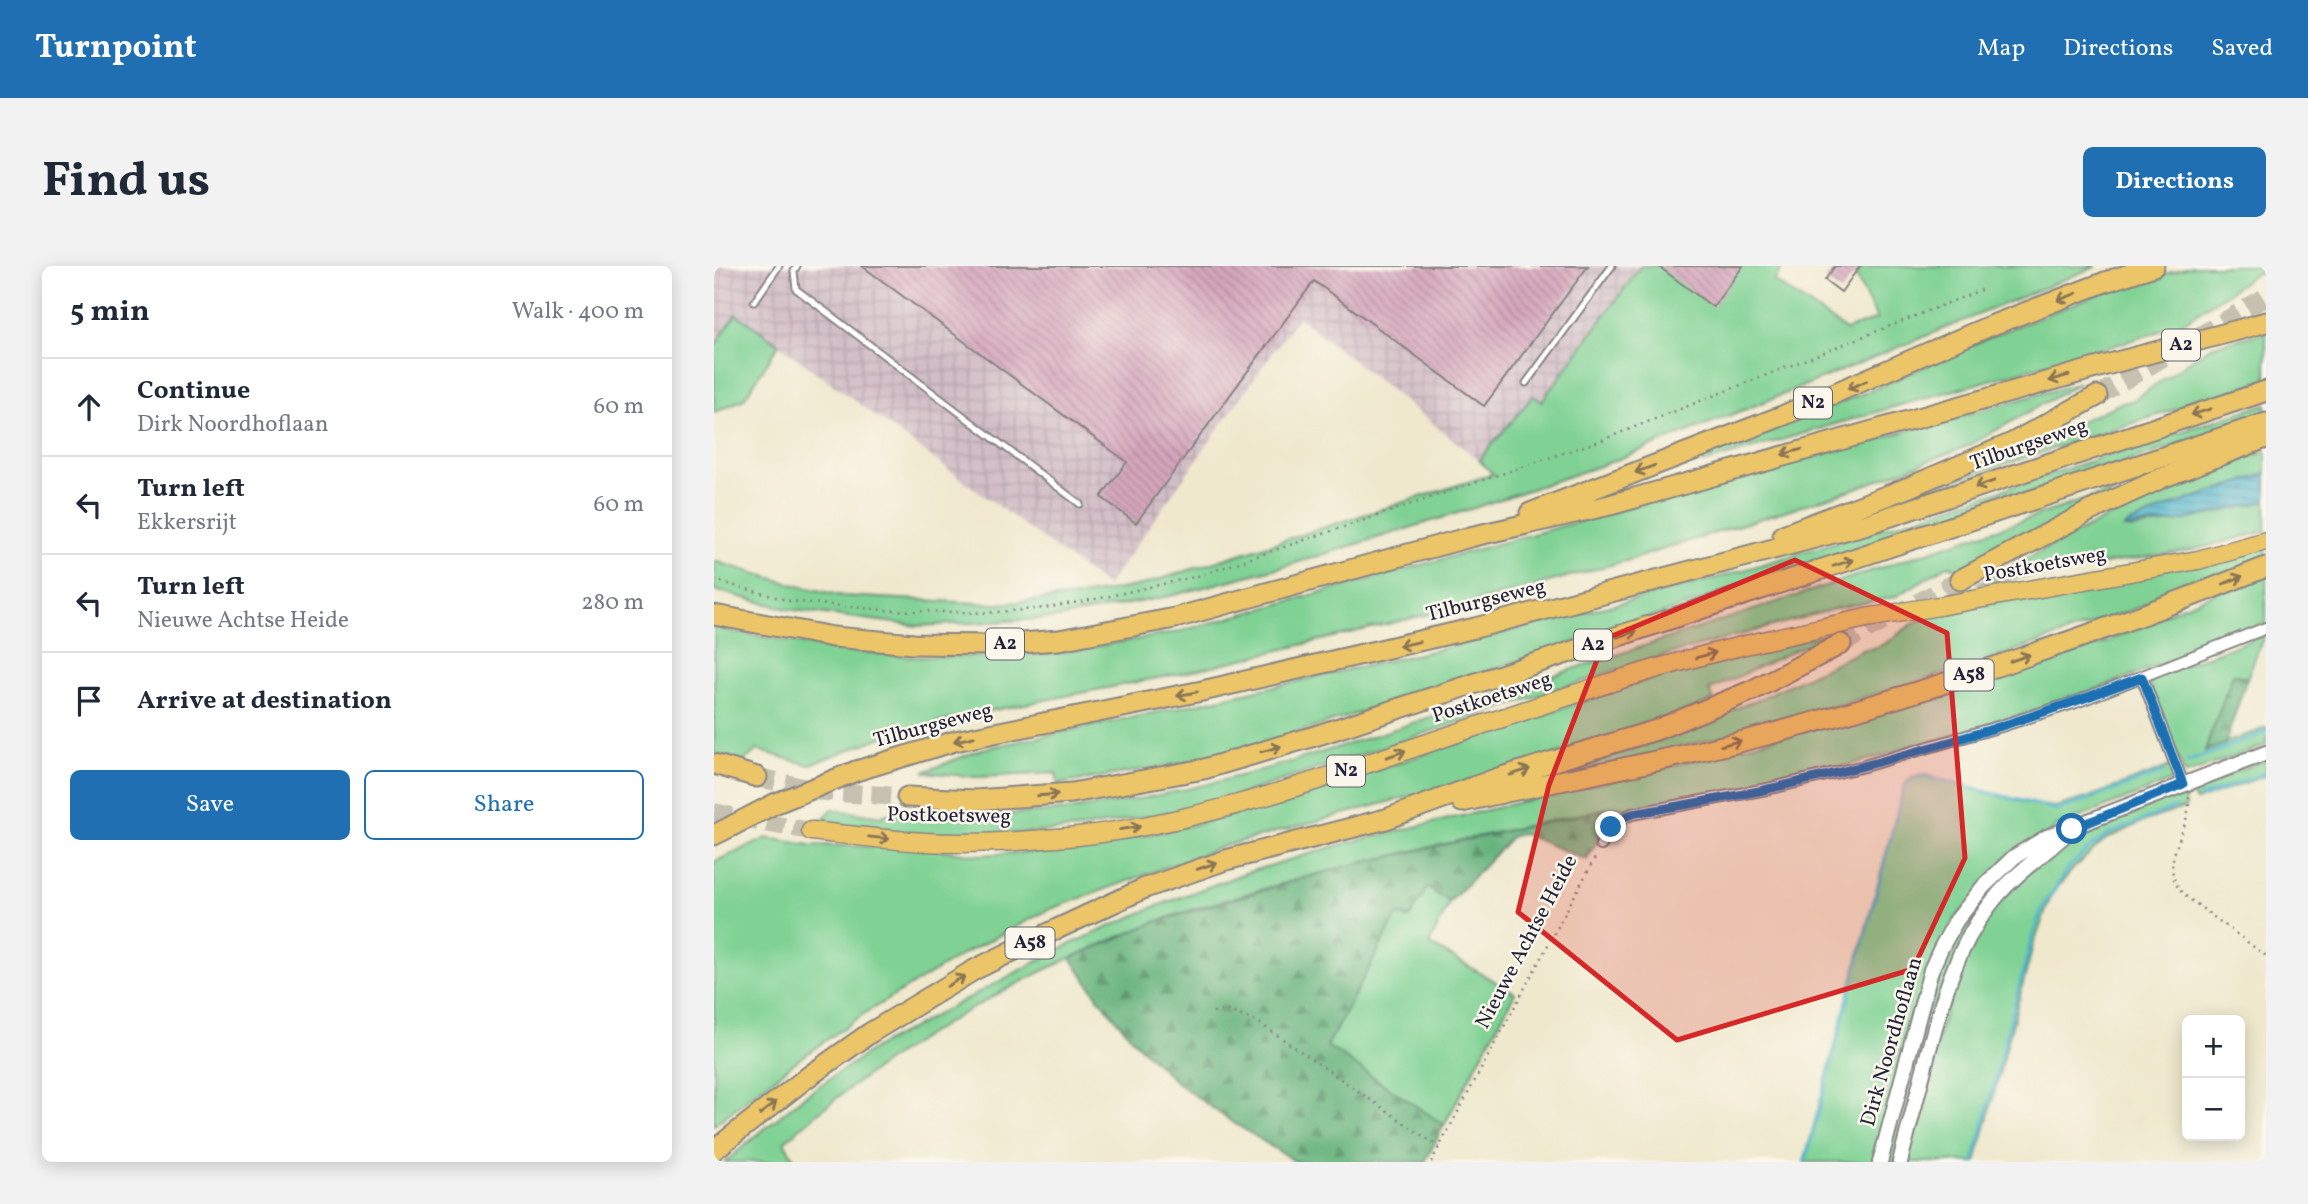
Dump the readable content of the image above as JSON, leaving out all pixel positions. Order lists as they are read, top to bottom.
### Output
{
  "streets": {
    "highway": [
      "A2",
      "N2",
      "Tilburgseweg",
      "Postkoetsweg",
      "A58"
    ],
    "street": ["Nieuwe Achtse Heide", "Dirk Noordhoflaan"]
  },
  "crossings": [
    ["A2", "N2"]
  ],
  "page": {
    "header": "Turnpoint",
    "nav": ["Map", "Directions", "Saved"],
    "buttons": [
      "Directions",
      ["Save", "Share"]
    ],
    "title": "Find us",
    "heading": ["5 min", "Walk · 400 m"],
    "list": [
      ["Continue", "Dirk Noordhoflaan", "60 m"],
      ["Turn left", "Ekkersrijt", "60 m"],
      ["Turn left", "Nieuwe Achtse Heide", "280 m"],
      "Arrive at destination"
    ],
    "map_buttons": ["+", "−"]
  }
}
